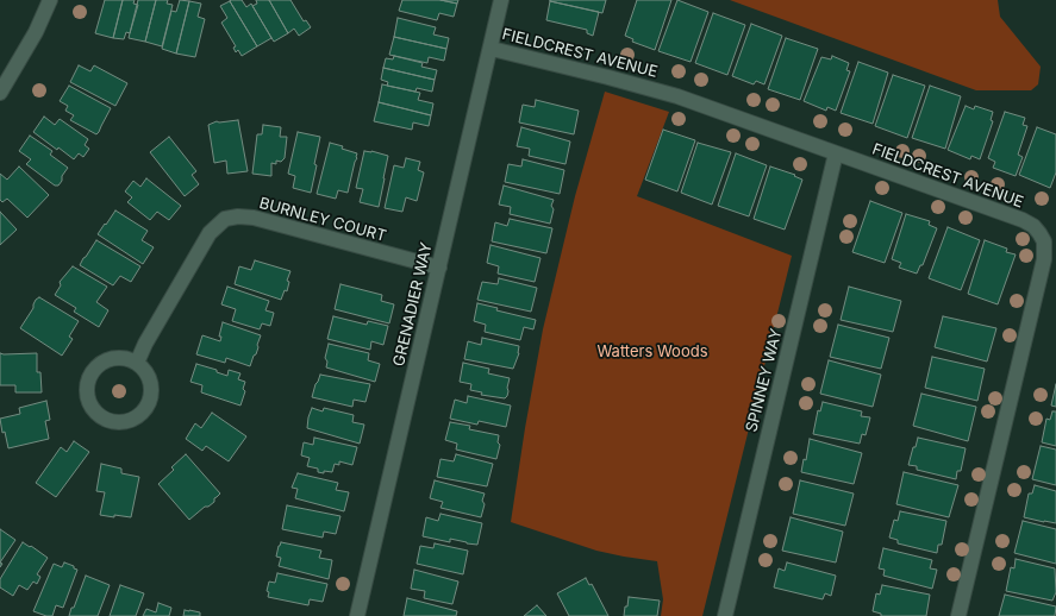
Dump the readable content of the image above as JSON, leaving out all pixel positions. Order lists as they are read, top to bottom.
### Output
{
  "streets": {
    "street": [
      "FIELDCREST AVENUE",
      "BURNLEY COURT",
      "GRENADIER WAY",
      "SPINNEY WAY"
    ]
  },
  "crossings": [
    ["FIELDCREST AVENUE", "GRENADIER WAY"],
    ["FIELDCREST AVENUE", "SPINNEY WAY"],
    ["BURNLEY COURT", "GRENADIER WAY"]
  ],
  "parks": ["Watters Woods"]
}
